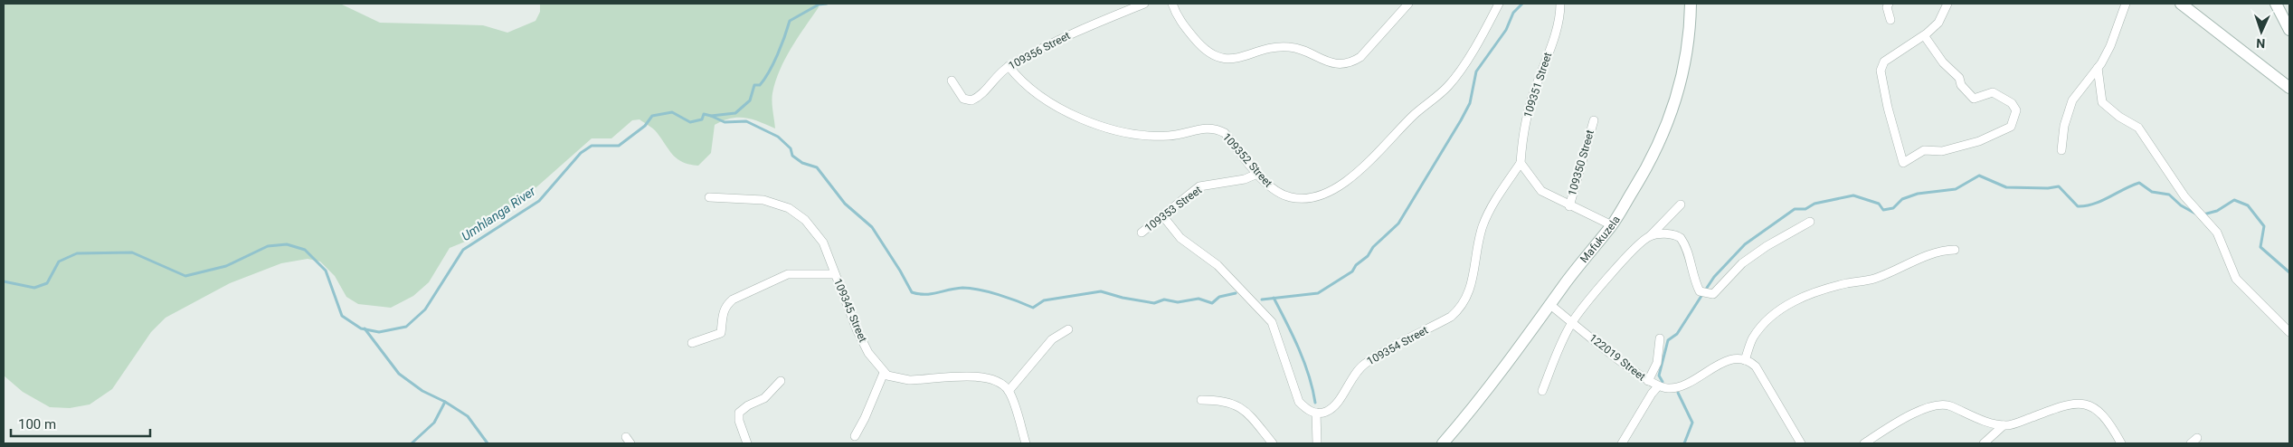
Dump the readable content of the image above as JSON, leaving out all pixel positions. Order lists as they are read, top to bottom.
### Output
{
  "streets": {
    "main road": ["Mafukuzela"],
    "street": [
      "109356 Street",
      "109351 Street",
      "109352 Street",
      "109350 Street",
      "109353 Street",
      "109345 Street",
      "109354 Street",
      "122019 Street"
    ]
  },
  "crossings": [
    ["109356 Street", "109352 Street"],
    ["109351 Street", "109354 Street"],
    ["109352 Street", "109353 Street"],
    ["Mafukuzela", "122019 Street"]
  ],
  "water": ["Umhlanga River"],
  "scale_bar": "100 m",
  "north": "bottom"
}
